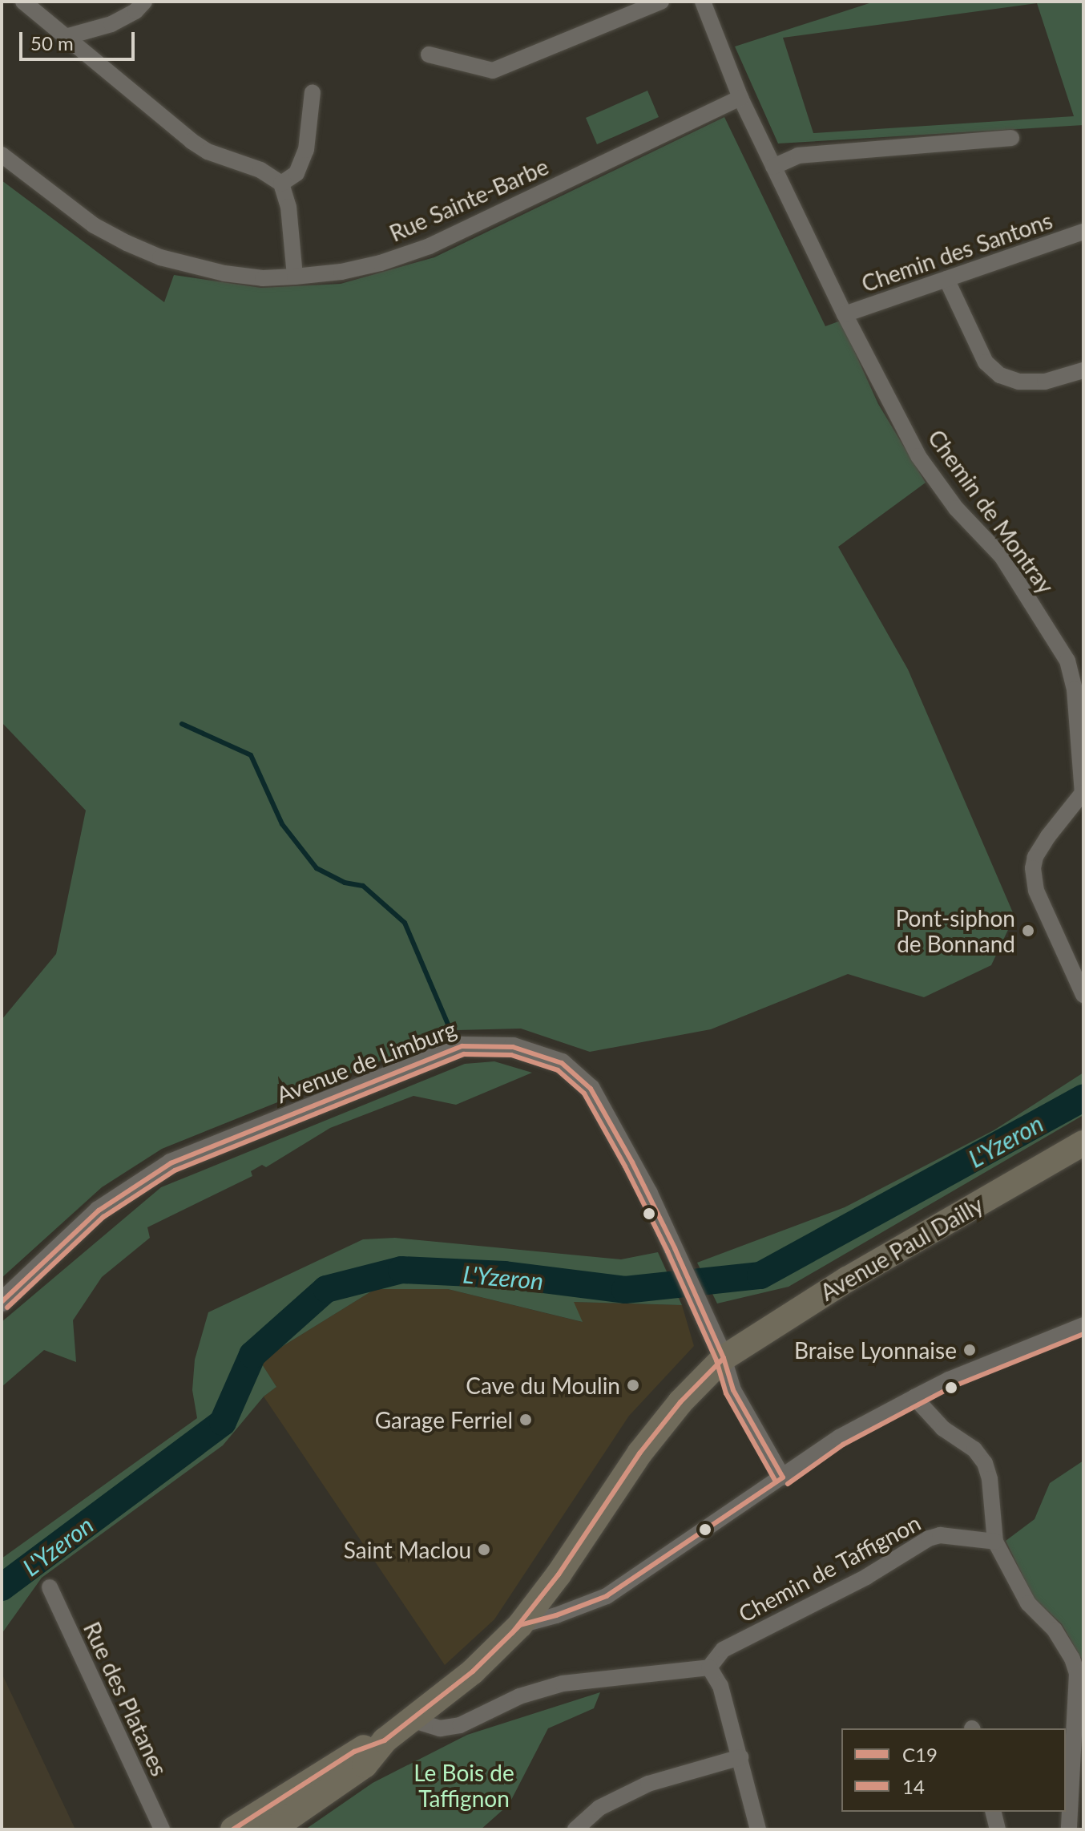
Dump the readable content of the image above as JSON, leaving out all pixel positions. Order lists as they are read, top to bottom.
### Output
{
  "streets": {
    "main road": ["Avenue Paul Dailly"],
    "street": [
      "Rue Sainte-Barbe",
      "Chemin des Santons",
      "Chemin de Montray",
      "Avenue de Limburg",
      "Chemin de Taffignon",
      "Rue des Platanes"
    ]
  },
  "crossings": [
    ["Rue Sainte-Barbe", "Chemin de Montray"],
    ["Chemin des Santons", "Chemin de Montray"],
    ["Avenue de Limburg", "Avenue Paul Dailly"]
  ],
  "water": ["L'Yzeron"],
  "parks": ["Le Bois de Taffignon"],
  "places": [
    "Pont-siphon de Bonnand",
    "Braise Lyonnaise",
    "Cave du Moulin",
    "Garage Ferriel",
    "Saint Maclou"
  ],
  "lines": ["transit line C19", "transit line 14"],
  "legend": ["C19", "14"],
  "scale_bar": "50 m"
}
